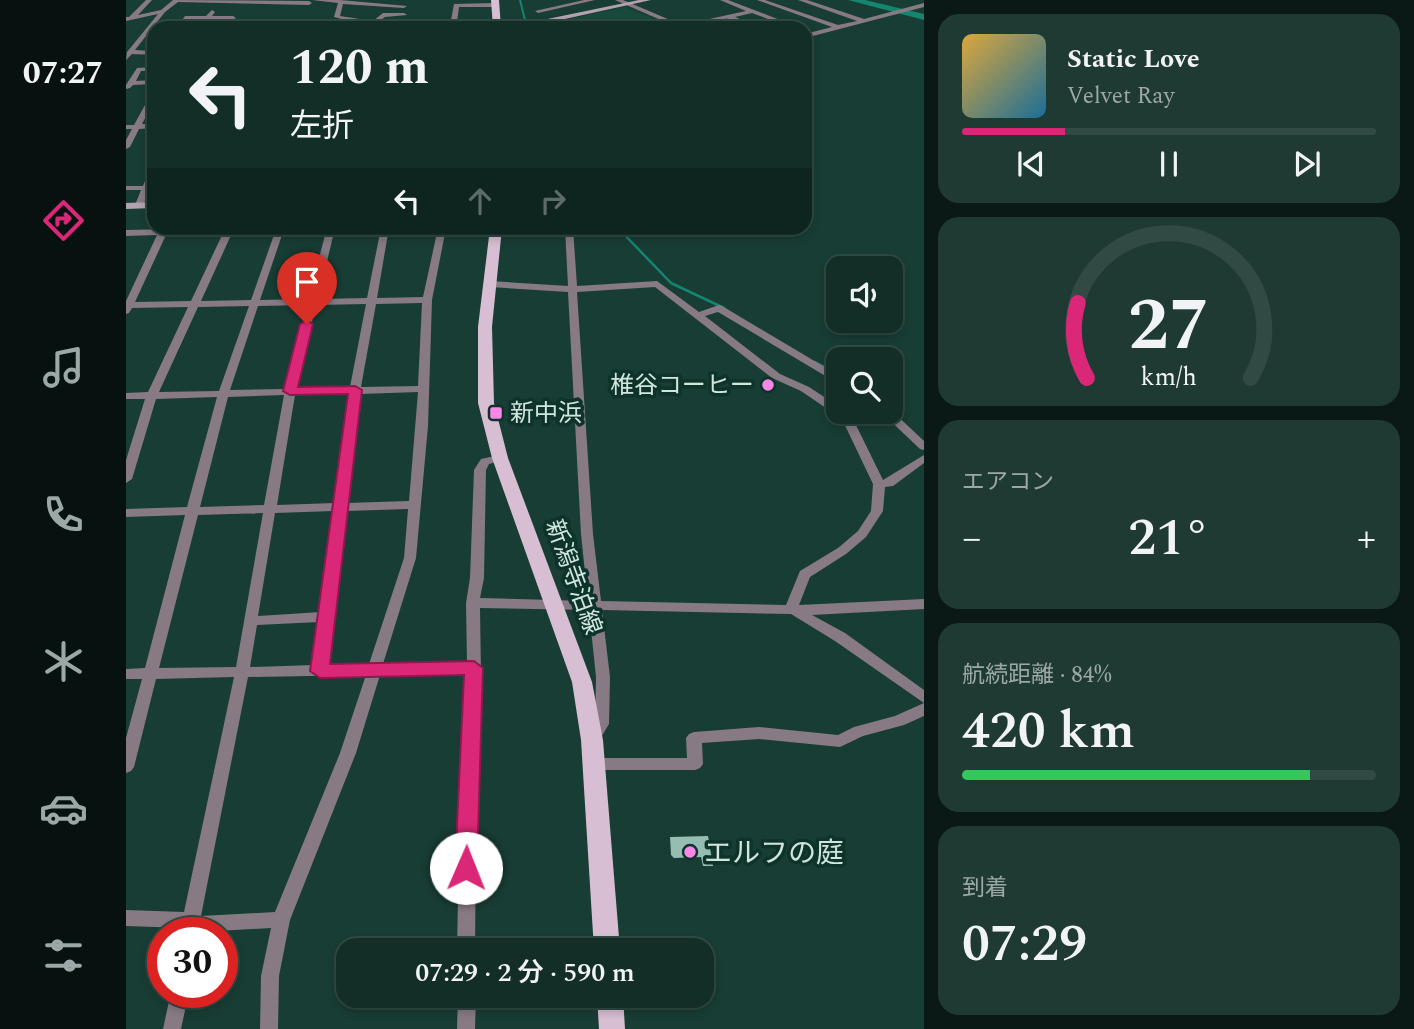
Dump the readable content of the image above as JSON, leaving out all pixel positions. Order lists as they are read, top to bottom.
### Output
{
  "streets": {
    "main road": ["新潟寺泊線"]
  },
  "places": {
    "other": ["椎谷コーヒー", "エルフの庭"],
    "transit": ["新中浜"]
  },
  "page": {
    "tabs": "07:27",
    "turn": ["120 m", "左折"],
    "song": ["Static Love", "Velvet Ray"],
    "tile": [
      "エアコン",
      ["航続距離 · 84%", "420 km"],
      ["到着", "07:29"]
    ],
    "heat": ["−", "21°", "+"],
    "limit": "30",
    "trip": "07:29 · 2 分 · 590 m",
    "gauge": ["27", "km/h"]
  }
}
